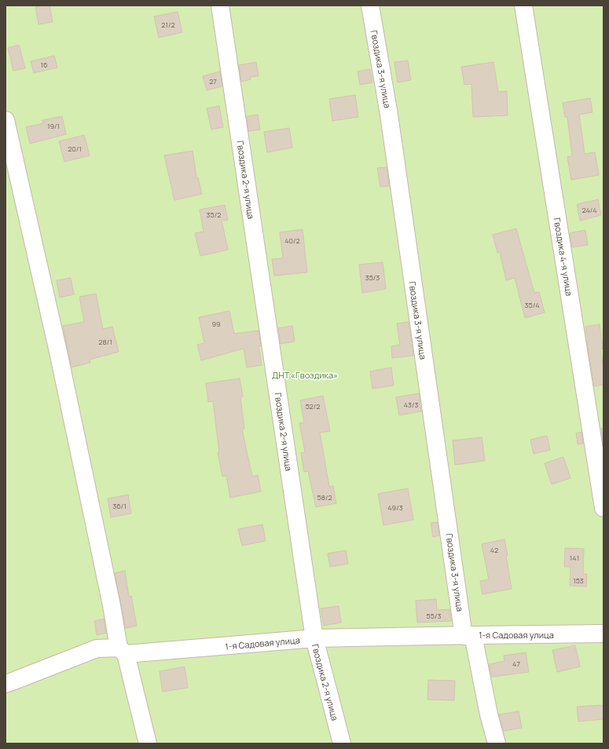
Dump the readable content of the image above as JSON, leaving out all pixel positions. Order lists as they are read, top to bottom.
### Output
{
  "streets": {
    "street": [
      "Гвоздика 3-я улица",
      "Гвоздика 2-я улица",
      "Гвоздика 4-я улица",
      "1-я Садовая улица"
    ]
  },
  "crossings": [
    ["Гвоздика 3-я улица", "1-я Садовая улица"],
    ["Гвоздика 2-я улица", "1-я Садовая улица"]
  ],
  "parks": ["ДНТ «Гвоздика»"],
  "house_numbers": [
    "21/2",
    "16",
    "27",
    "19/1",
    "20/1",
    "24/4",
    "35/2",
    "40/2",
    "35/3",
    "35/4",
    "99",
    "28/1",
    "43/3",
    "52/2",
    "58/2",
    "36/1",
    "49/3",
    "42",
    "141",
    "153",
    "55/3",
    "47"
  ]
}
